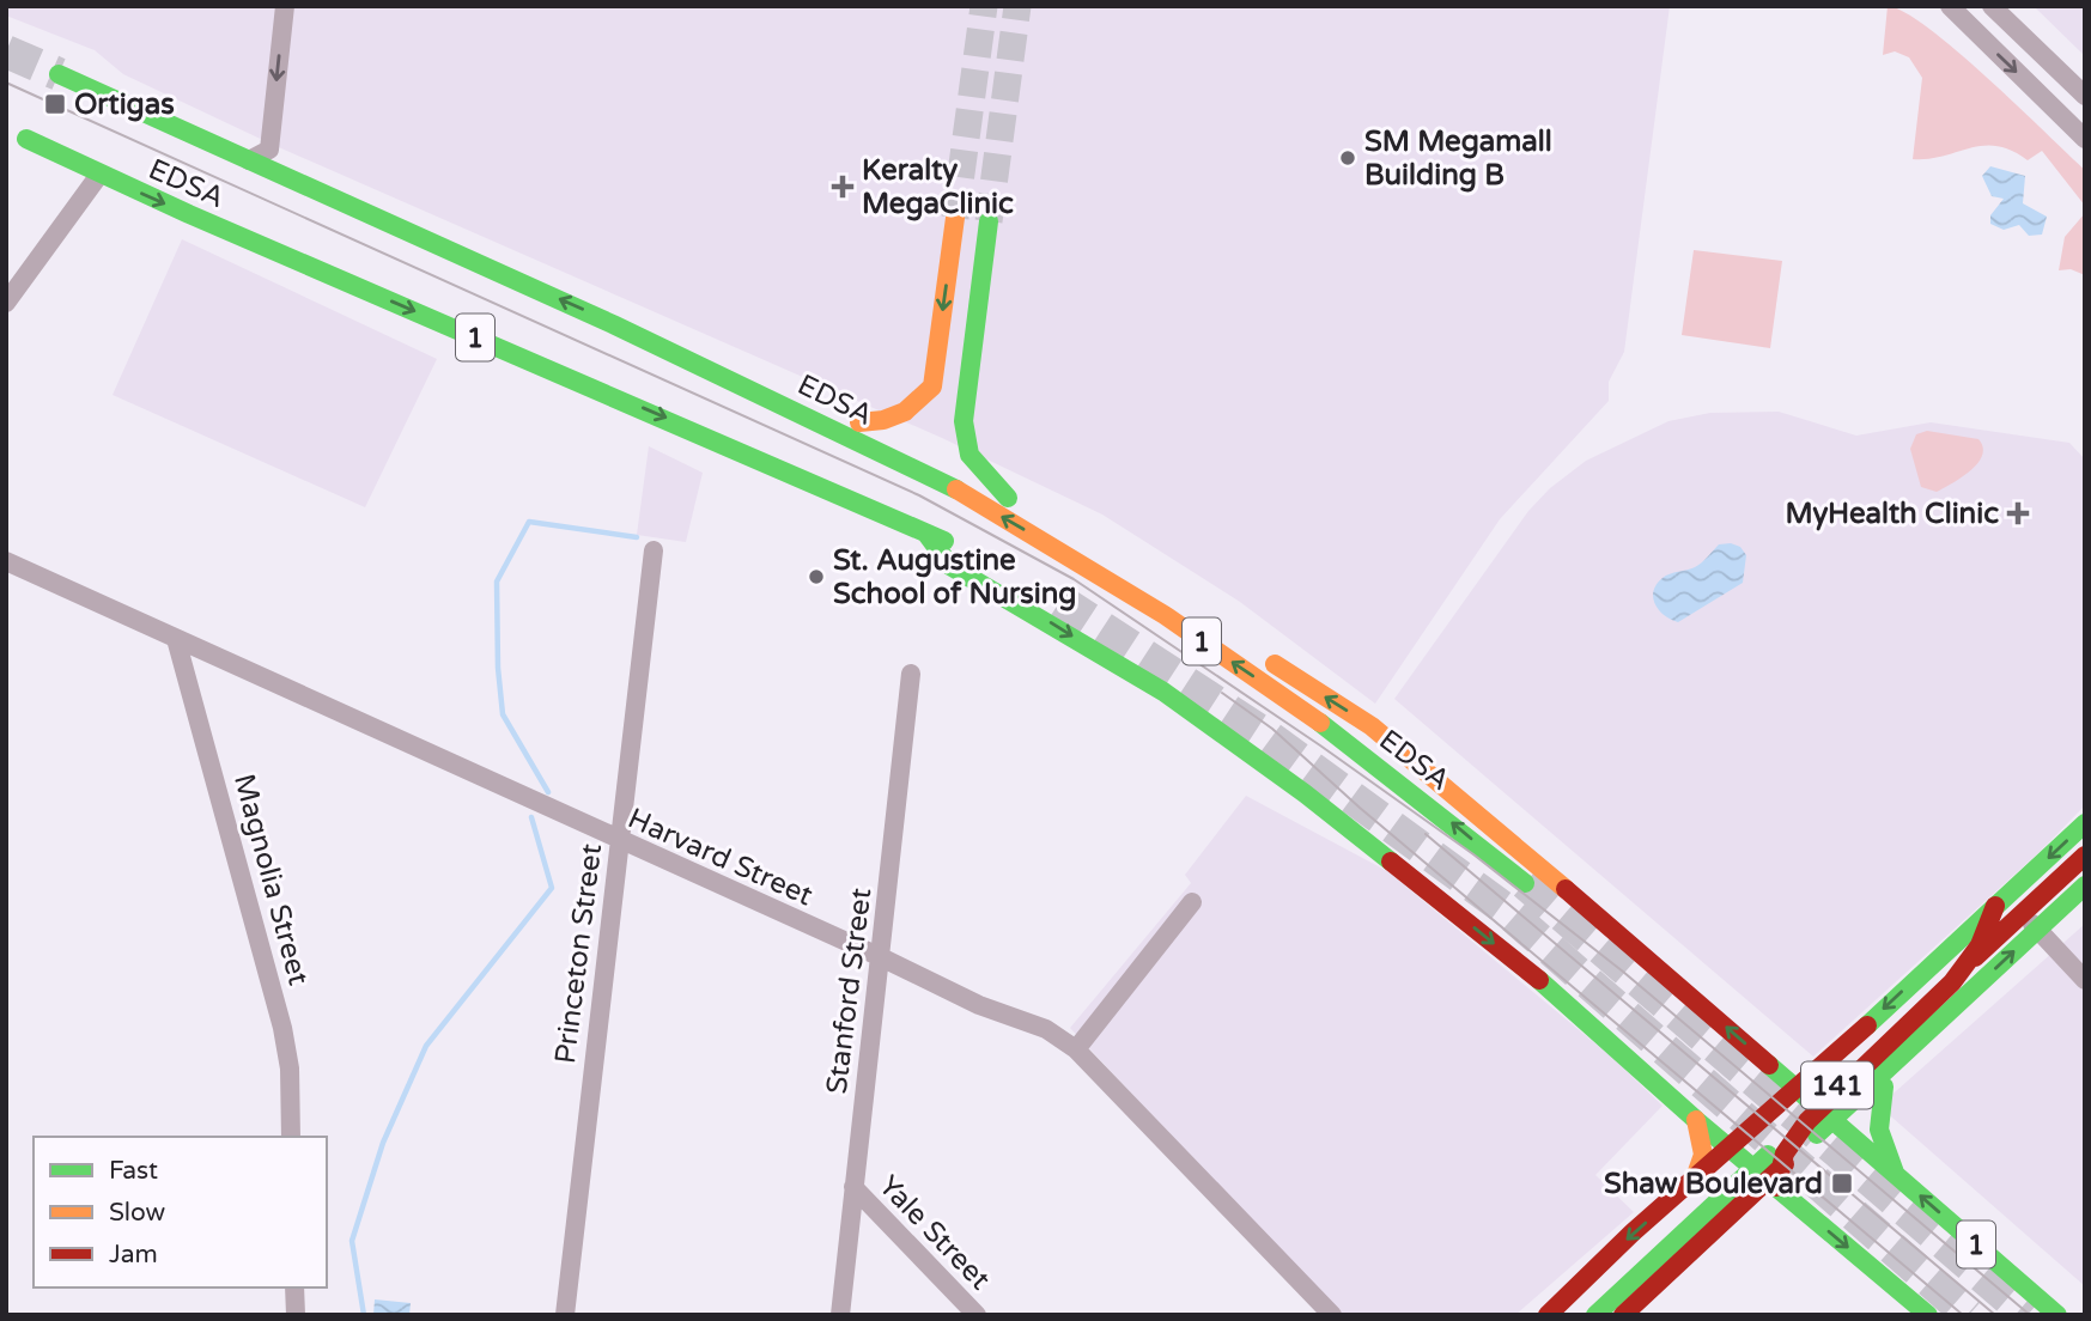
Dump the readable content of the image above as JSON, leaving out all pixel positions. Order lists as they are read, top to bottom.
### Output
{
  "streets": {
    "main road": ["EDSA", "1", "141"],
    "street": [
      "Harvard Street",
      "Magnolia Street",
      "Princeton Street",
      "Stanford Street",
      "Yale Street"
    ]
  },
  "crossings": [
    ["EDSA", "1"],
    ["1", "141"],
    ["Harvard Street", "Magnolia Street"],
    ["Harvard Street", "Princeton Street"],
    ["Harvard Street", "Stanford Street"],
    ["Stanford Street", "Yale Street"]
  ],
  "places": {
    "transit": ["Ortigas", "Shaw Boulevard"],
    "other": ["SM Megamall Building B", "St. Augustine School of Nursing"],
    "health": ["Keralty MegaClinic", "MyHealth Clinic"]
  },
  "legend": ["Fast", "Slow", "Jam"]
}
